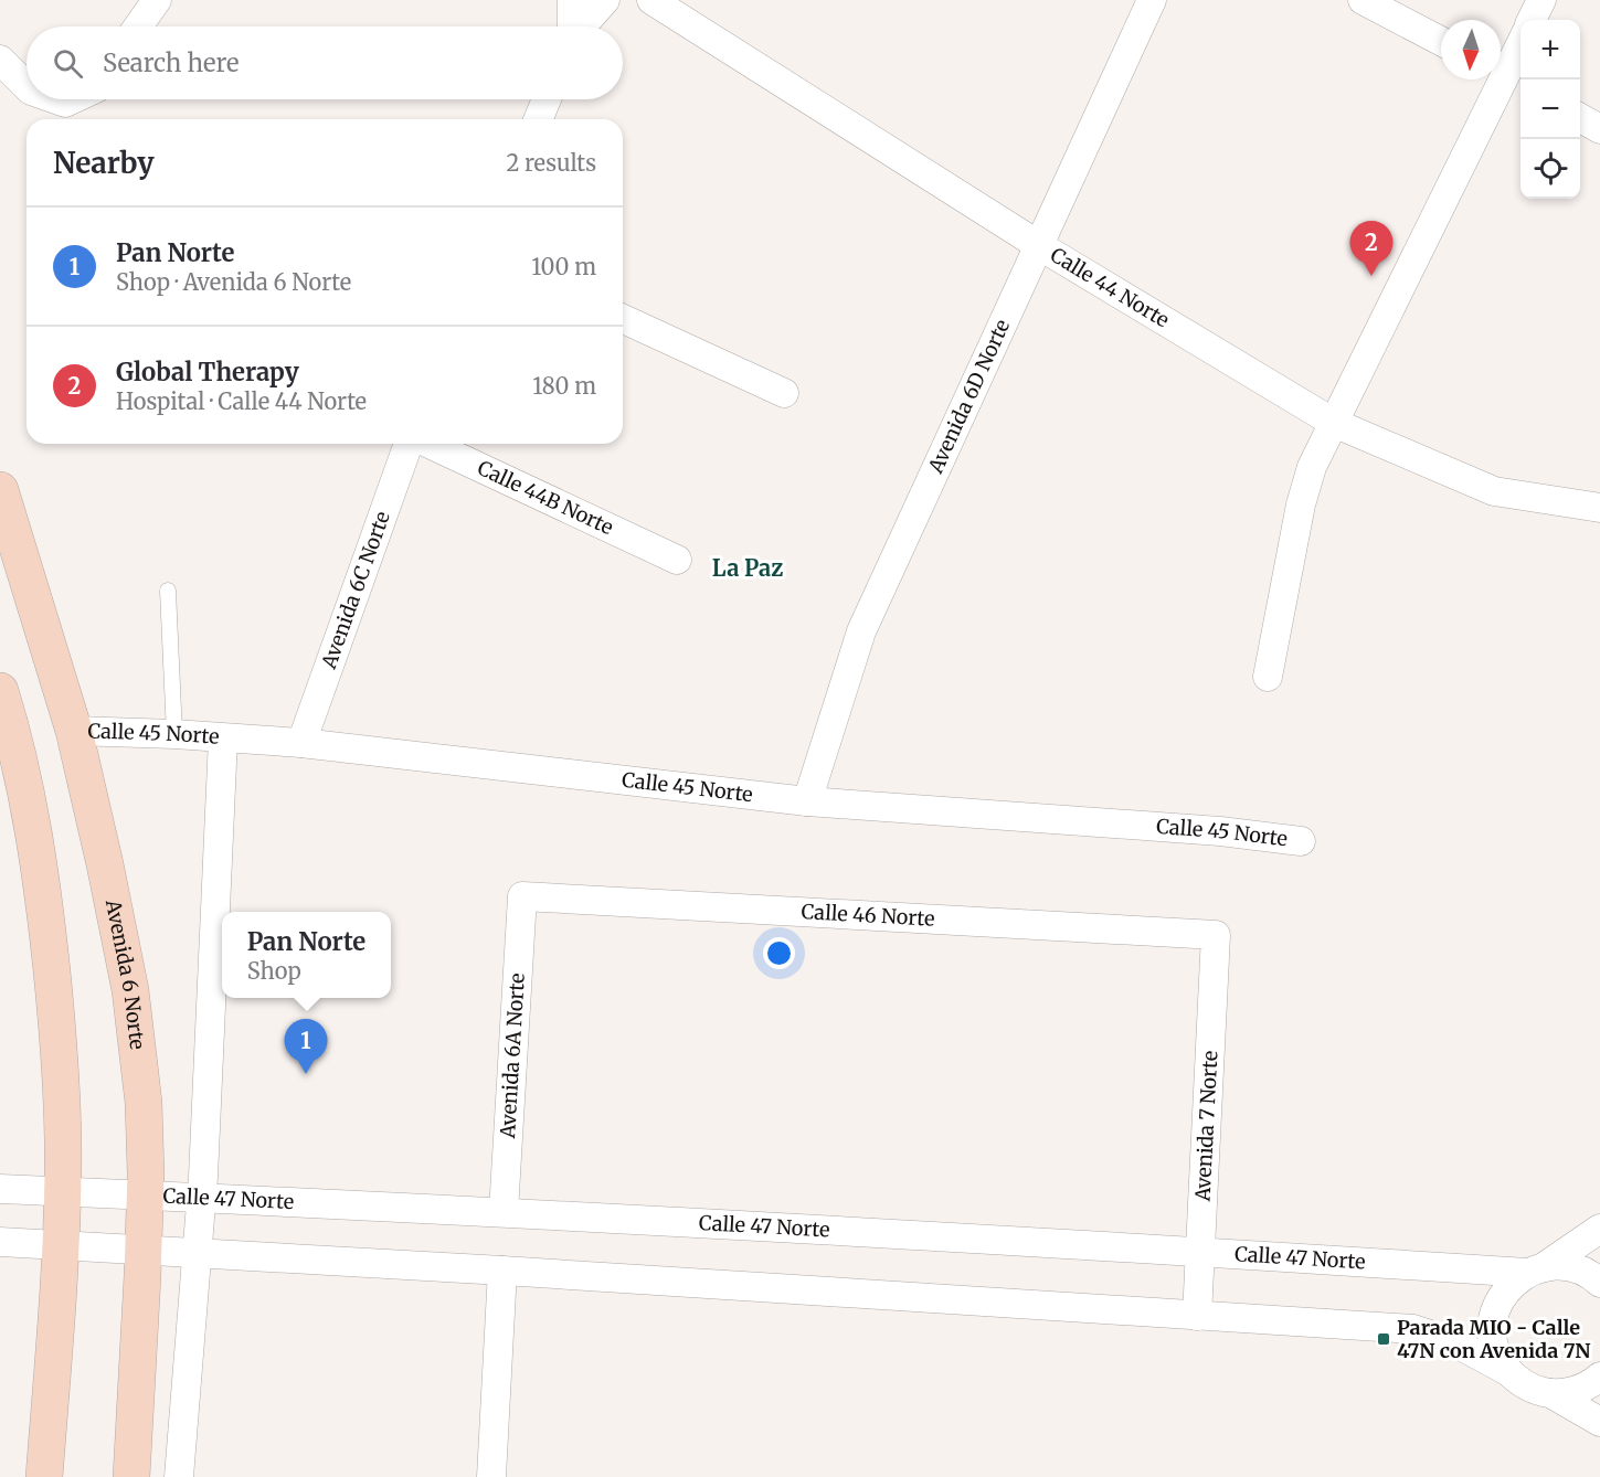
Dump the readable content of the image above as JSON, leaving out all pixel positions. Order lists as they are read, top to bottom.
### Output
{
  "streets": {
    "main road": ["Avenida 6 Norte"],
    "street": [
      "Calle 44 Norte",
      "Avenida 6D Norte",
      "Calle 44B Norte",
      "Avenida 6C Norte",
      "Calle 45 Norte",
      "Calle 46 Norte",
      "Avenida 6A Norte",
      "Avenida 7 Norte",
      "Calle 47 Norte"
    ]
  },
  "crossings": [
    ["Calle 44 Norte", "Avenida 6D Norte"],
    ["Avenida 6D Norte", "Calle 45 Norte"],
    ["Avenida 6C Norte", "Calle 45 Norte"],
    ["Calle 45 Norte", "Avenida 6 Norte"],
    ["Calle 46 Norte", "Avenida 6A Norte"],
    ["Calle 46 Norte", "Avenida 7 Norte"],
    ["Avenida 6 Norte", "Calle 47 Norte"],
    ["Avenida 6A Norte", "Calle 47 Norte"],
    ["Avenida 7 Norte", "Calle 47 Norte"]
  ],
  "districts": ["La Paz"],
  "places": {
    "transit": ["Parada MIO - Calle 47N con Avenida 7N"]
  },
  "north": "bottom",
  "page": {
    "map_buttons": ["+", "−"],
    "search": "Search here",
    "heading": ["Nearby", "2 results"],
    "list": [
      {
        "mark": "1",
        "name": "Pan Norte",
        "note": "Shop · Avenida 6 Norte",
        "value": "100 m"
      },
      {
        "mark": "2",
        "name": "Global Therapy",
        "note": "Hospital · Calle 44 Norte",
        "value": "180 m"
      }
    ],
    "pins": ["2", "1"],
    "popup": ["Pan Norte", "Shop"]
  }
}
